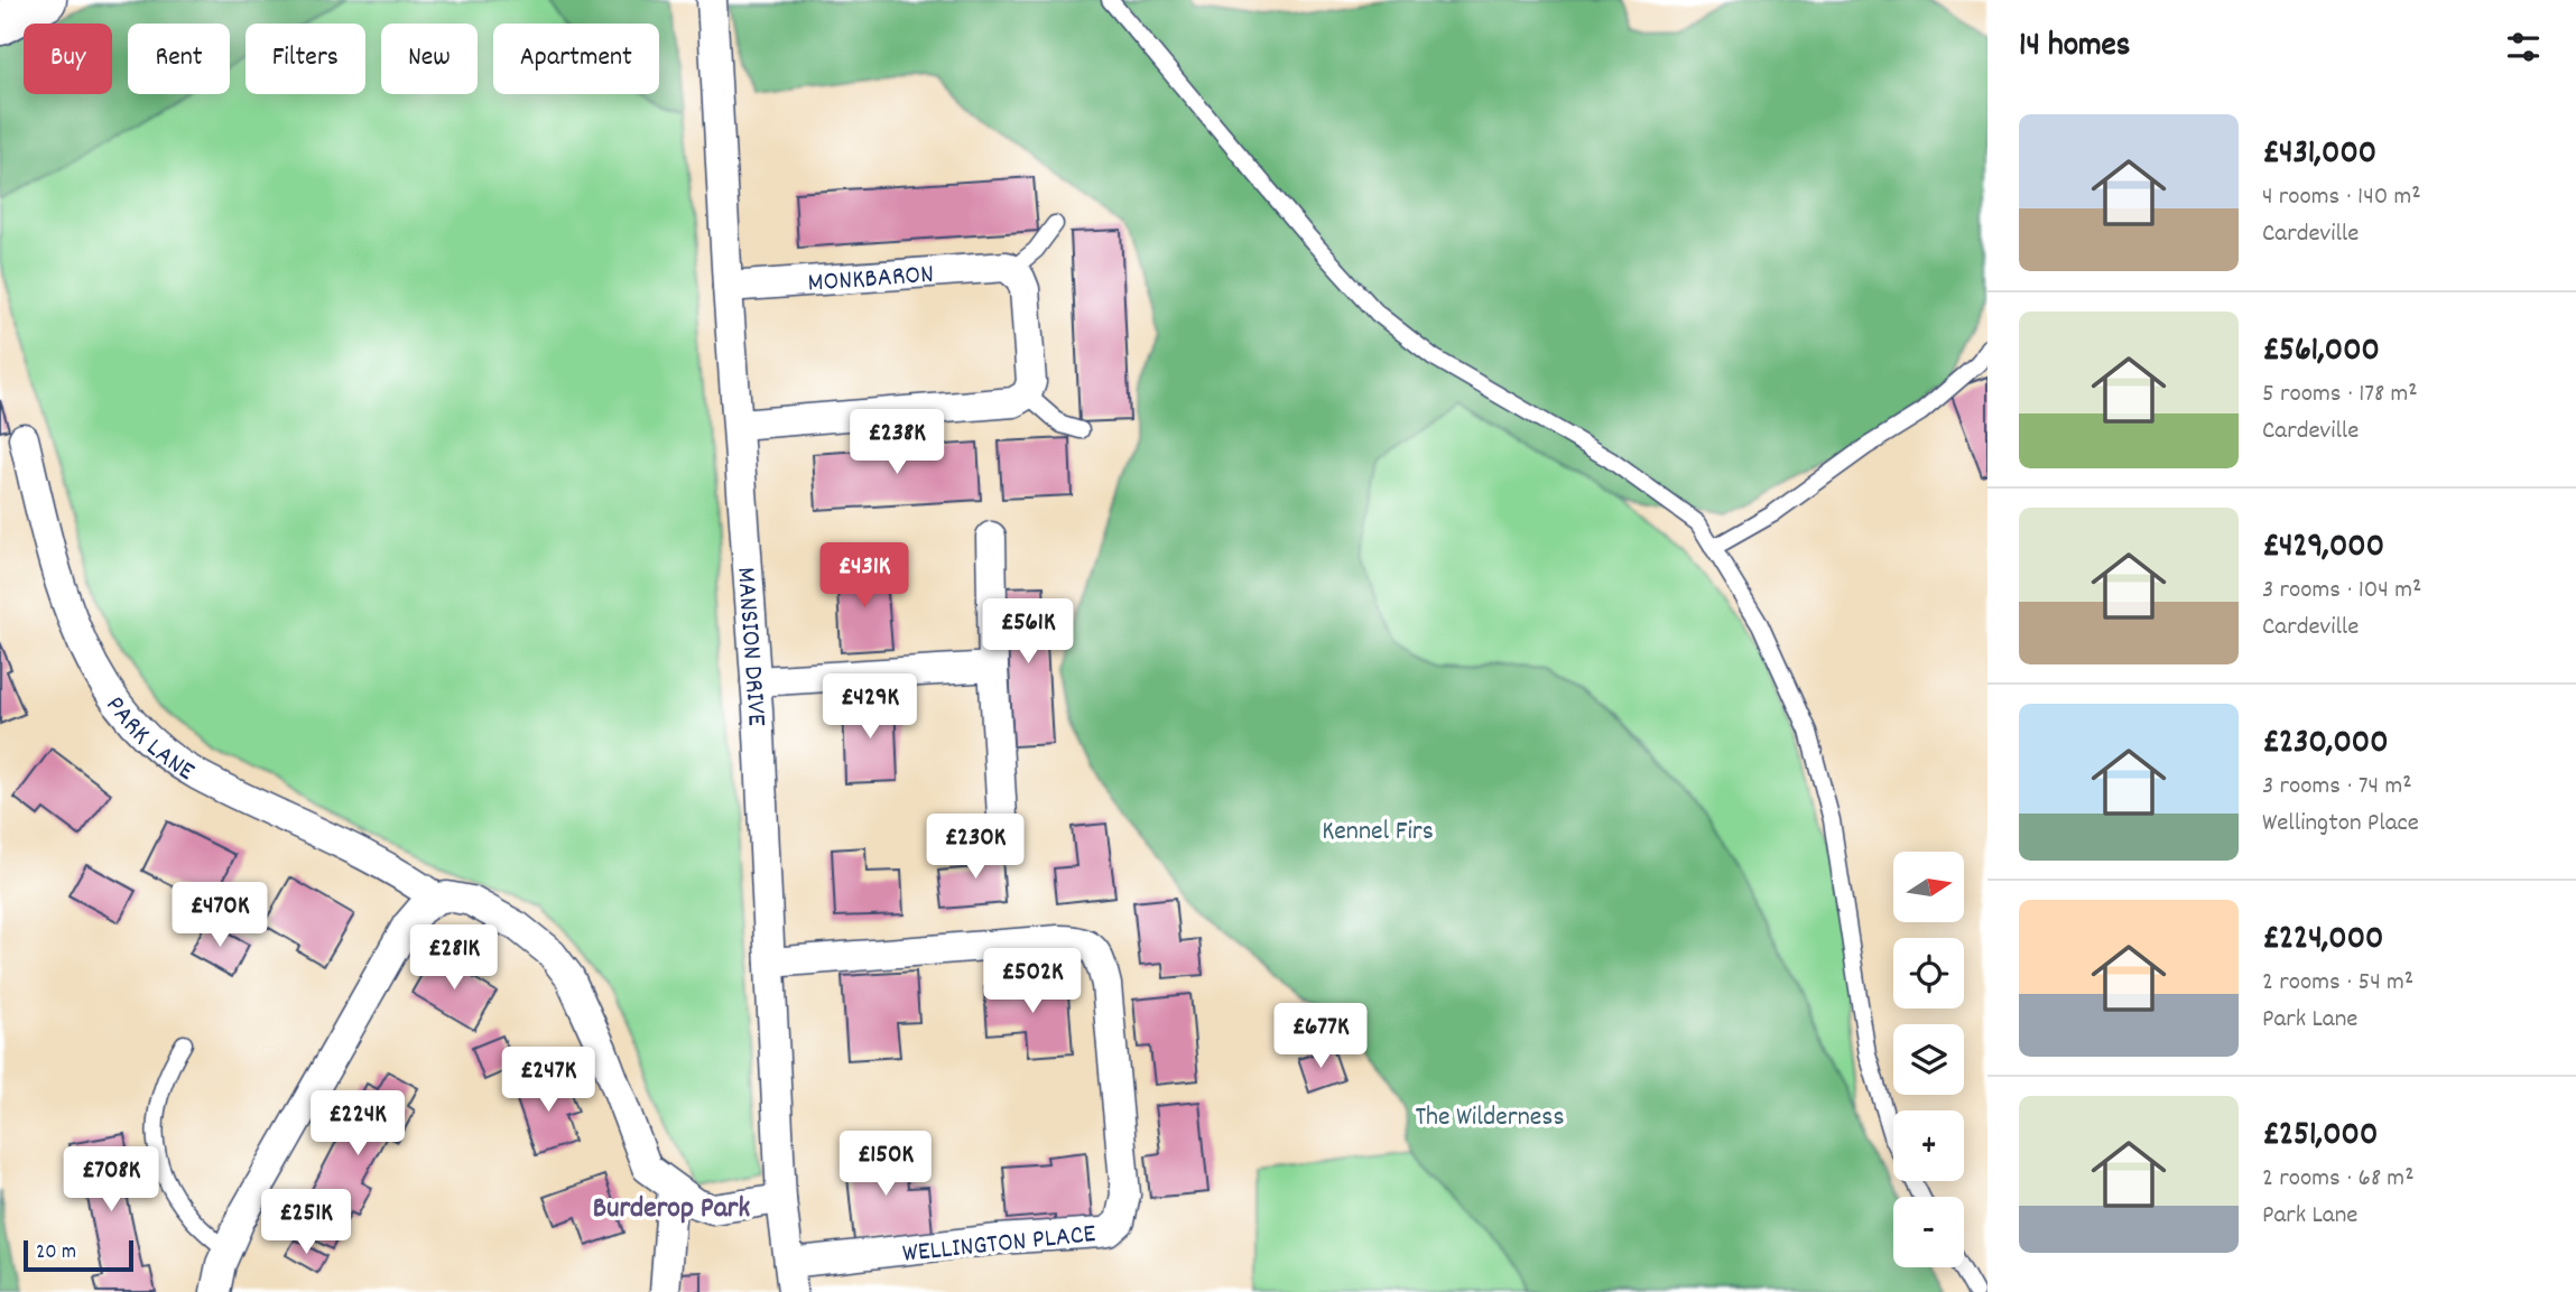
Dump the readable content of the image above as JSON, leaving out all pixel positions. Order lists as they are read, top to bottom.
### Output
{
  "streets": {
    "street": [
      "MONKBARON",
      "MANSION DRIVE",
      "PARK LANE",
      "WELLINGTON PLACE"
    ]
  },
  "crossings": [
    ["MONKBARON", "MANSION DRIVE"],
    ["MANSION DRIVE", "PARK LANE"],
    ["MANSION DRIVE", "WELLINGTON PLACE"]
  ],
  "districts": ["Burderop Park"],
  "parks": ["Kennel Firs", "The Wilderness"],
  "scale_bar": "20 m",
  "north": "right",
  "page": {
    "heading": "14 homes",
    "chip": [
      "Buy",
      "Rent",
      "Filters",
      "New",
      "Apartment"
    ],
    "list": [
      {
        "name": "£431,000",
        "note": "4 rooms · 140 m² · Cardeville"
      },
      {
        "name": "£561,000",
        "note": "5 rooms · 178 m² · Cardeville"
      },
      {
        "name": "£429,000",
        "note": "3 rooms · 104 m² · Cardeville"
      },
      {
        "name": "£230,000",
        "note": "3 rooms · 74 m² · Wellington Place"
      },
      {
        "name": "£224,000",
        "note": "2 rooms · 54 m² · Park Lane"
      },
      {
        "name": "£251,000",
        "note": "2 rooms · 68 m² · Park Lane"
      }
    ],
    "price": [
      "£238K",
      "£431K",
      "£561K",
      "£429K",
      "£230K",
      "£470K",
      "£281K",
      "£502K",
      "£677K",
      "£247K",
      "£224K",
      "£150K",
      "£708K",
      "£251K"
    ],
    "map_buttons": ["+", "−"],
    "scale": "20 m"
  }
}
